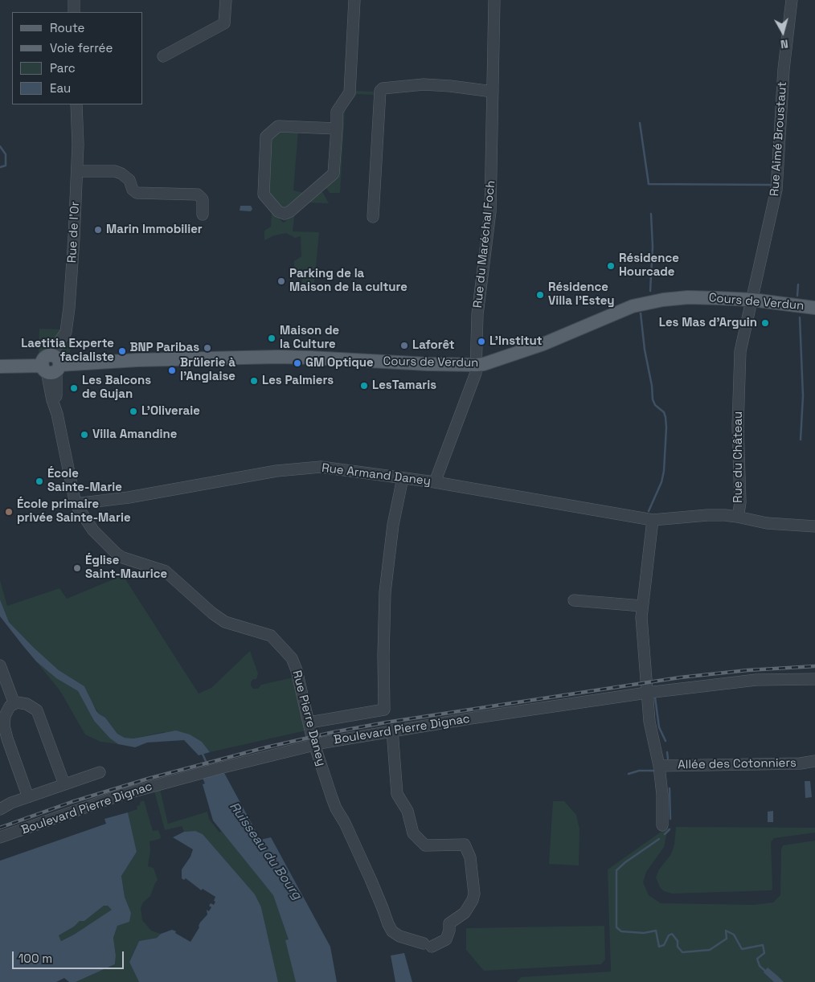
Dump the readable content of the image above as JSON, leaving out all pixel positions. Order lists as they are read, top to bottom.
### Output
{
  "streets": {
    "main road": ["Cours de Verdun"],
    "street": [
      "Rue Aimé Broustaut",
      "Rue de l'Or",
      "Rue du Maréchal Foch",
      "Rue du Château",
      "Rue Armand Daney",
      "Rue Pierre Daney",
      "Boulevard Pierre Dignac",
      "Allée des Cotonniers"
    ]
  },
  "crossings": [
    ["Rue Aimé Broustaut", "Cours de Verdun"],
    ["Rue Aimé Broustaut", "Rue du Château"],
    ["Rue de l'Or", "Cours de Verdun"],
    ["Rue du Maréchal Foch", "Cours de Verdun"],
    ["Rue du Maréchal Foch", "Rue Armand Daney"],
    ["Cours de Verdun", "Rue du Château"],
    ["Rue du Château", "Rue Armand Daney"],
    ["Rue Armand Daney", "Rue Pierre Daney"],
    ["Rue Pierre Daney", "Boulevard Pierre Dignac"]
  ],
  "water": ["Ruisseau du Bourg"],
  "places": [
    "Marin Immobilier",
    "Résidence Hourcade",
    "Parking de la Maison de la culture",
    "Résidence Villa l'Estey",
    "Les Mas d'Arguin",
    "Maison de la Culture",
    "L'Institut",
    "Laforêt",
    "BNP Paribas",
    "Laetitia Experte facialiste",
    "GM Optique",
    "Brülerie à l'Anglaise",
    "Les Palmiers",
    "LesTamaris",
    "Les Balcons de Gujan",
    "L'Oliveraie",
    "Villa Amandine",
    "École Sainte-Marie",
    "École primaire privée Sainte-Marie",
    "Église Saint-Maurice"
  ],
  "legend": [
    "Route",
    "Voie ferrée",
    "Parc",
    "Eau"
  ],
  "scale_bar": "100 m",
  "north": "bottom"
}
